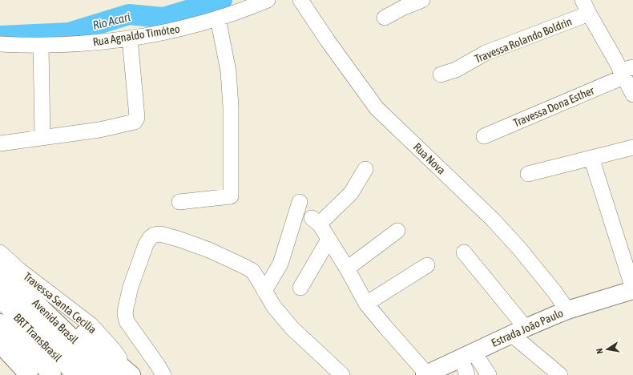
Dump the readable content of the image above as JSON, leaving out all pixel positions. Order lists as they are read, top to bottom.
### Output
{
  "streets": {
    "main road": ["Avenida Brasil", "Estrada João Paulo"],
    "street": [
      "Rua Agnaldo Timóteo",
      "Travessa Rolando Boldrin",
      "Travessa Dona Esther",
      "Rua Nova",
      "Travessa Santa Cecilia",
      "BRT TransBrasil"
    ]
  },
  "crossings": [
    ["Rua Nova", "Estrada João Paulo"]
  ],
  "water": ["Rio Acari"],
  "north": "left"
}
